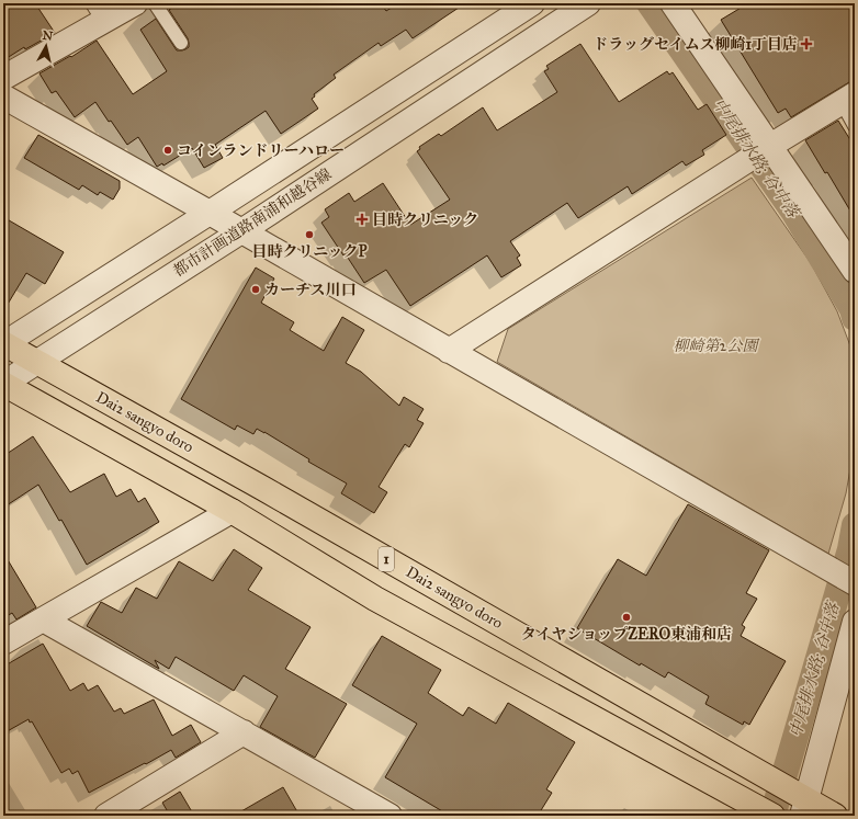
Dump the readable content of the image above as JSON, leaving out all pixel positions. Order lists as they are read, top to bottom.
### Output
{
  "streets": {
    "main road": ["Dai2 sangyo doro", "1"],
    "street": ["都市計画道路南浦和越谷線"]
  },
  "crossings": [
    ["都市計画道路南浦和越谷線", "Dai2 sangyo doro"]
  ],
  "water": ["中尾排水路; 谷中落"],
  "parks": ["柳崎第2公園"],
  "places": {
    "health": ["ドラッグセイムス柳崎1丁目店", "目時クリニック"],
    "other": [
      "コインランドリーハロー",
      "目時クリニックP",
      "カーチス川口",
      "タイヤショップZERO東浦和店"
    ]
  },
  "north": "top"
}
